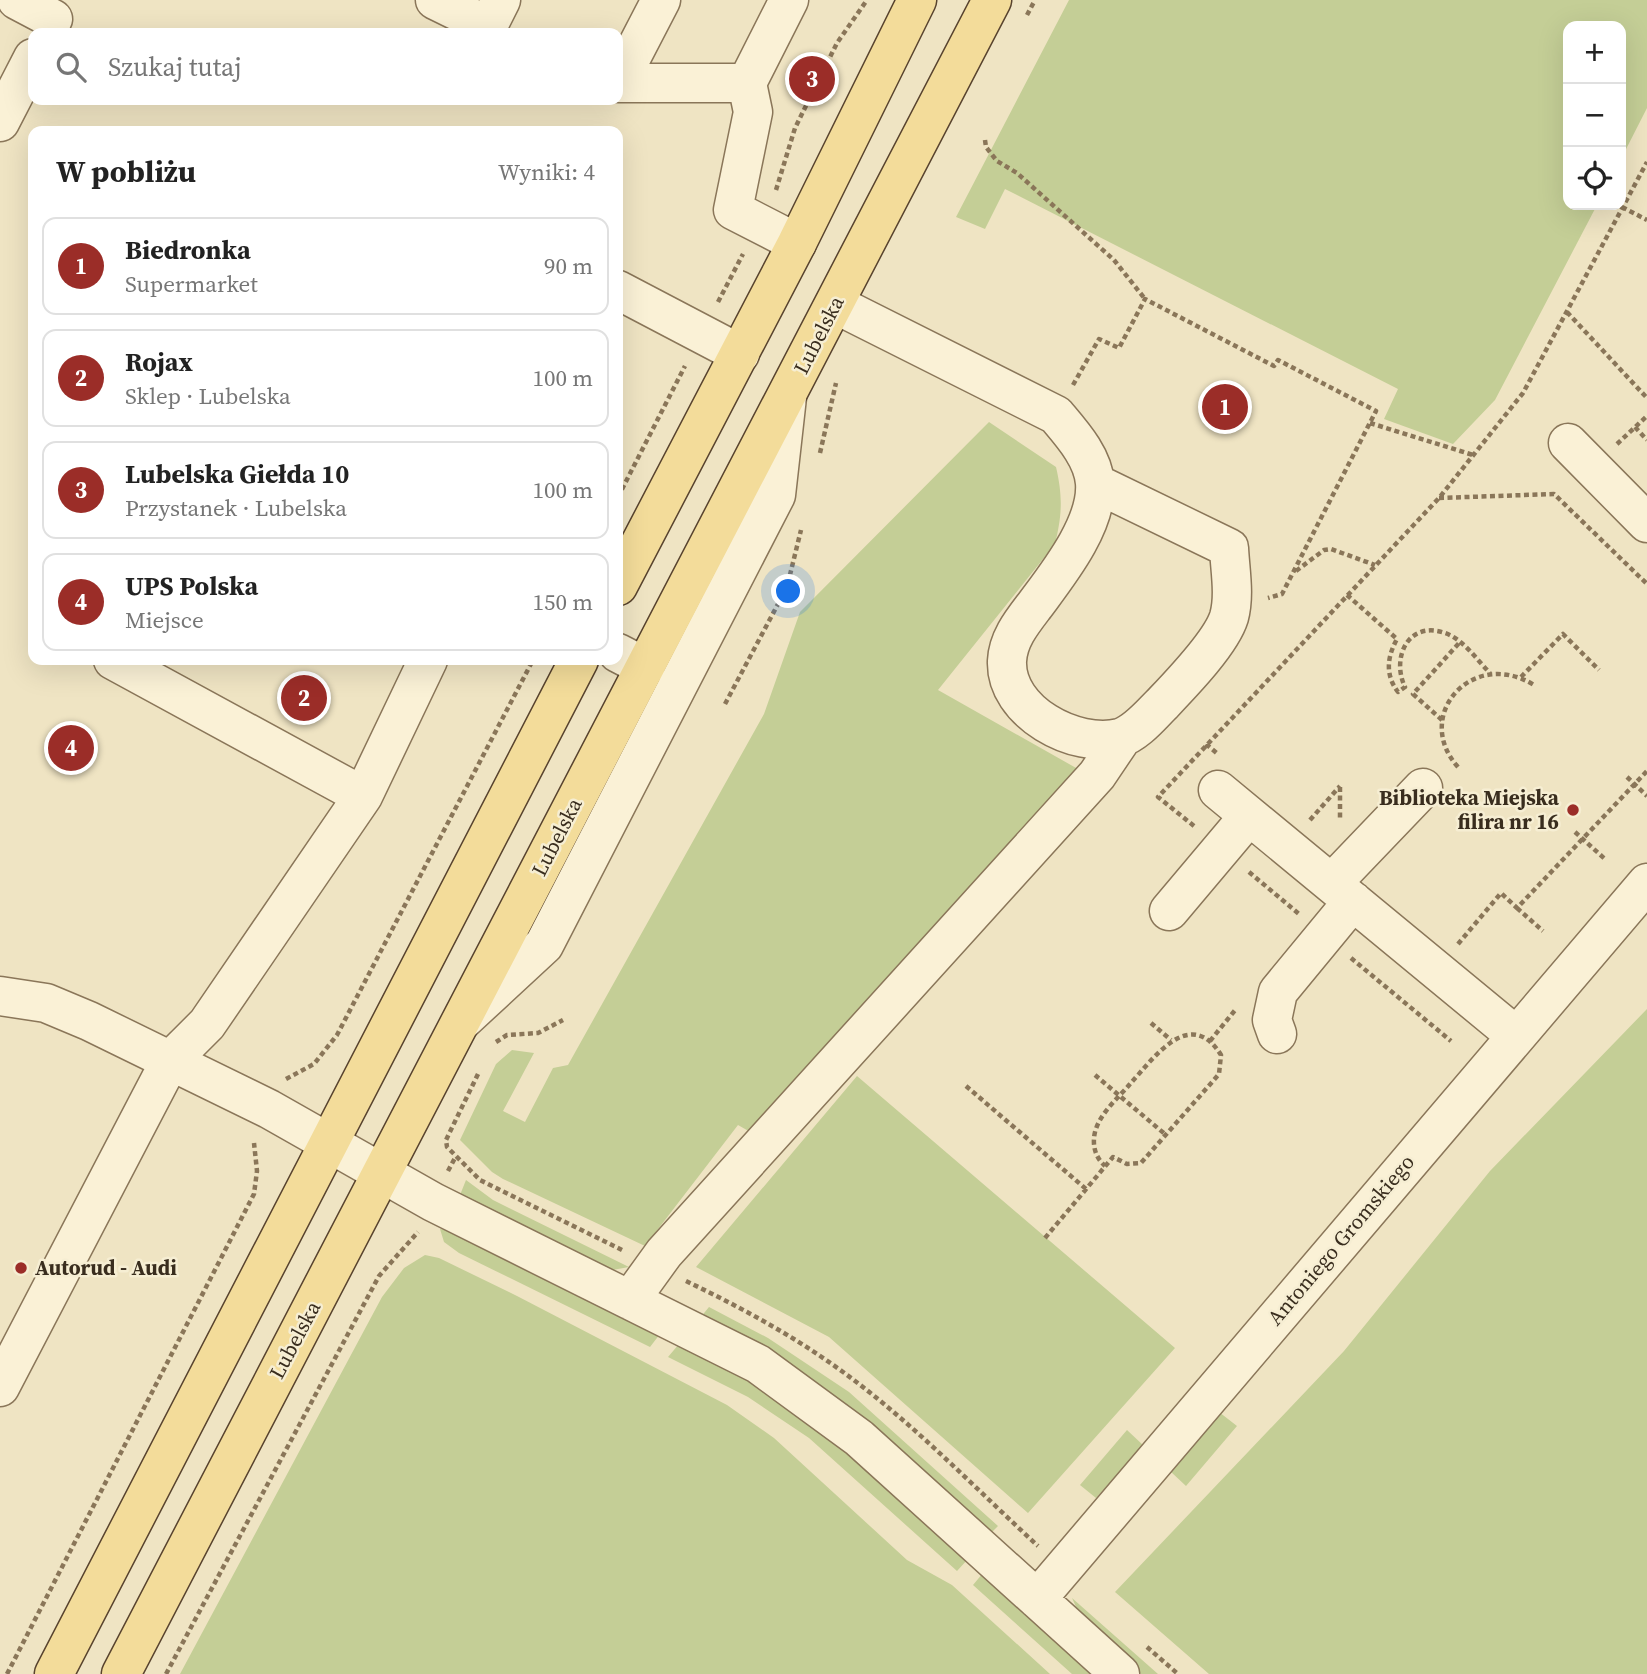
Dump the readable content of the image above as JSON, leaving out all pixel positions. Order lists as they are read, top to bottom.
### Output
{
  "streets": {
    "main road": ["Lubelska"],
    "street": ["Antoniego Gromskiego"]
  },
  "places": ["Biblioteka Miejska filira nr 16", "Autorud - Audi"],
  "page": {
    "map_buttons": ["+", "−"],
    "search": "Szukaj tutaj",
    "pins": [
      "3",
      "1",
      "2",
      "4"
    ],
    "heading": ["W pobliżu", "Wyniki: 4"],
    "list": [
      {
        "mark": "1",
        "name": "Biedronka",
        "note": "Supermarket",
        "value": "90 m"
      },
      {
        "mark": "2",
        "name": "Rojax",
        "note": "Sklep · Lubelska",
        "value": "100 m"
      },
      {
        "mark": "3",
        "name": "Lubelska Giełda 10",
        "note": "Przystanek · Lubelska",
        "value": "100 m"
      },
      {
        "mark": "4",
        "name": "UPS Polska",
        "note": "Miejsce",
        "value": "150 m"
      }
    ]
  }
}
